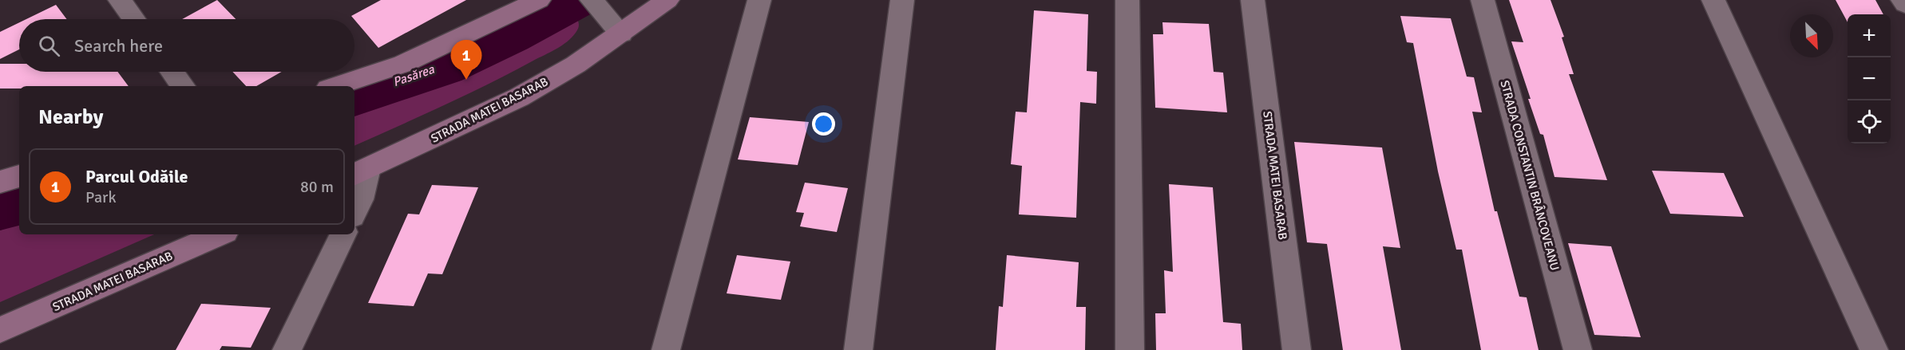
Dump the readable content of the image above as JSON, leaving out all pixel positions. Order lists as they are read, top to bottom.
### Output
{
  "streets": {
    "street": ["STRADA MATEI BASARAB", "STRADA CONSTANTIN BRÂNCOVEANU"]
  },
  "water": ["Pasărea"],
  "north": "bottom right",
  "page": {
    "map_buttons": ["+", "−"],
    "search": "Search here",
    "pins": "1",
    "heading": "Nearby",
    "list": [
      {
        "mark": "1",
        "name": "Parcul Odăile",
        "note": "Park",
        "value": "80 m"
      }
    ]
  }
}
